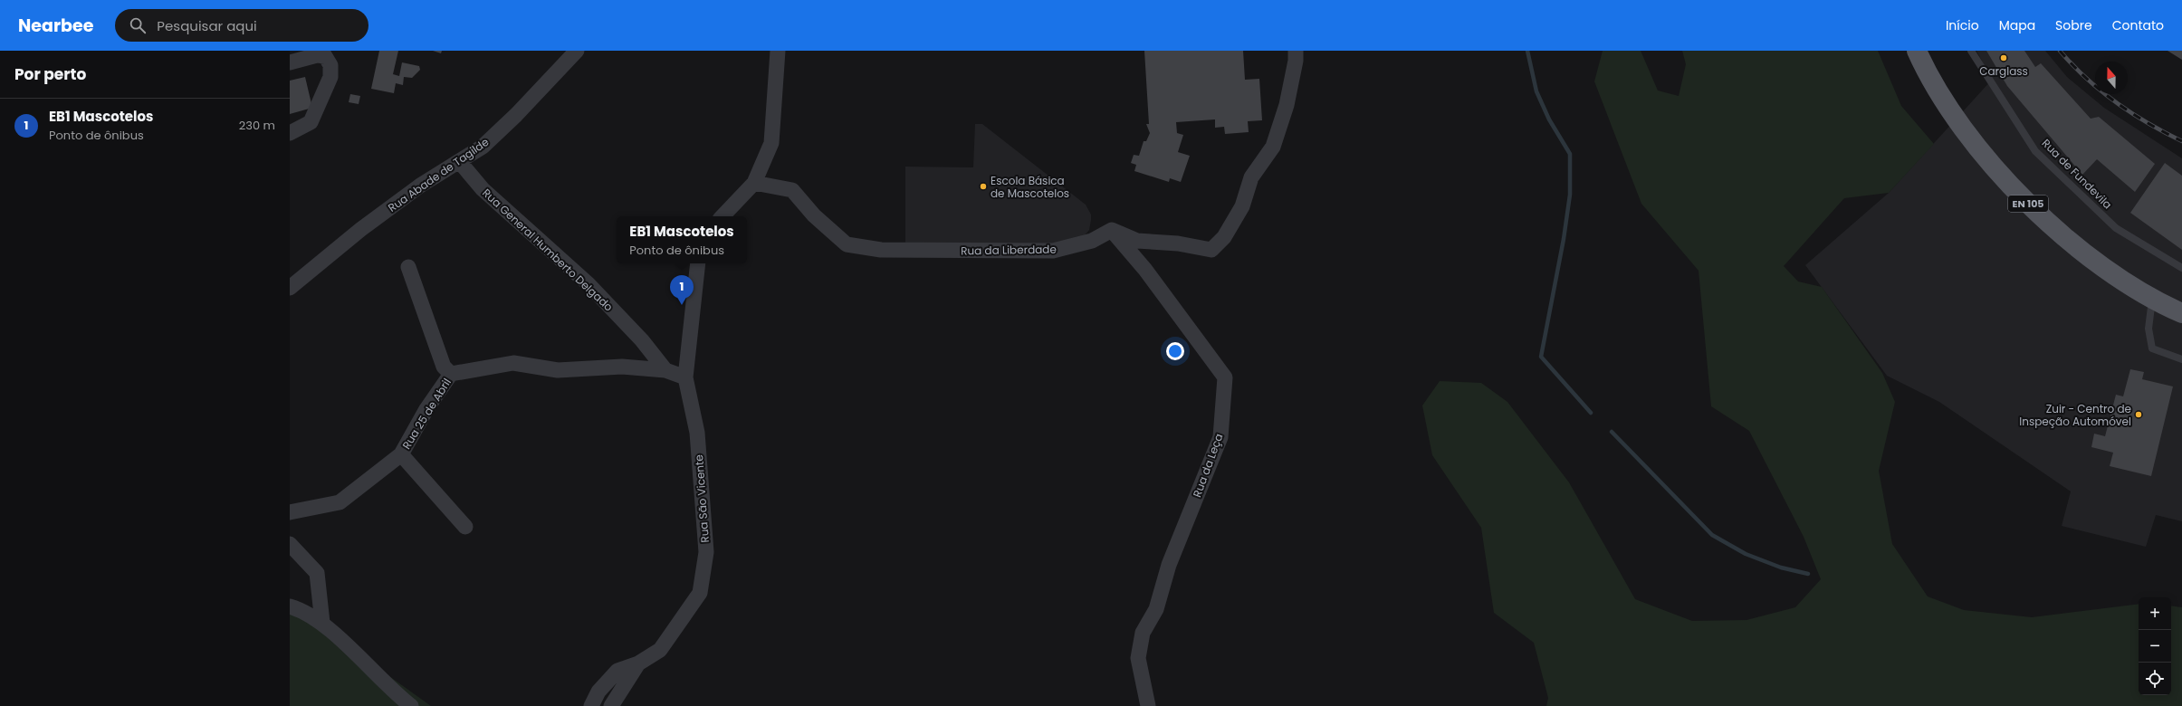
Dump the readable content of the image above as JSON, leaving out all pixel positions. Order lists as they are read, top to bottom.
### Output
{
  "streets": {
    "main road": ["EN 105"],
    "street": [
      "Rua Abade de Tagilde",
      "Rua General Humberto Delgado",
      "Rua da Liberdade",
      "Rua 25 de Abril",
      "Rua da Leça",
      "Rua São Vicente"
    ],
    "lane": ["Rua de Fundevila"]
  },
  "crossings": [
    ["Rua Abade de Tagilde", "Rua General Humberto Delgado"],
    ["Rua General Humberto Delgado", "Rua 25 de Abril"],
    ["Rua da Liberdade", "Rua da Leça"],
    ["Rua 25 de Abril", "Rua São Vicente"]
  ],
  "places": ["Carglass", "Escola Básica de Mascotelos", "Zuir - Centro de Inspeção Automóvel"],
  "north": "top",
  "page": {
    "header": "Nearbee",
    "search": "Pesquisar aqui",
    "nav": [
      "Início",
      "Mapa",
      "Sobre",
      "Contato"
    ],
    "heading": "Por perto",
    "list": [
      {
        "mark": "1",
        "name": "EB1 Mascotelos",
        "note": "Ponto de ônibus",
        "value": "230 m"
      }
    ],
    "popup": ["EB1 Mascotelos", "Ponto de ônibus"],
    "pins": "1",
    "map_buttons": ["+", "−"]
  }
}
